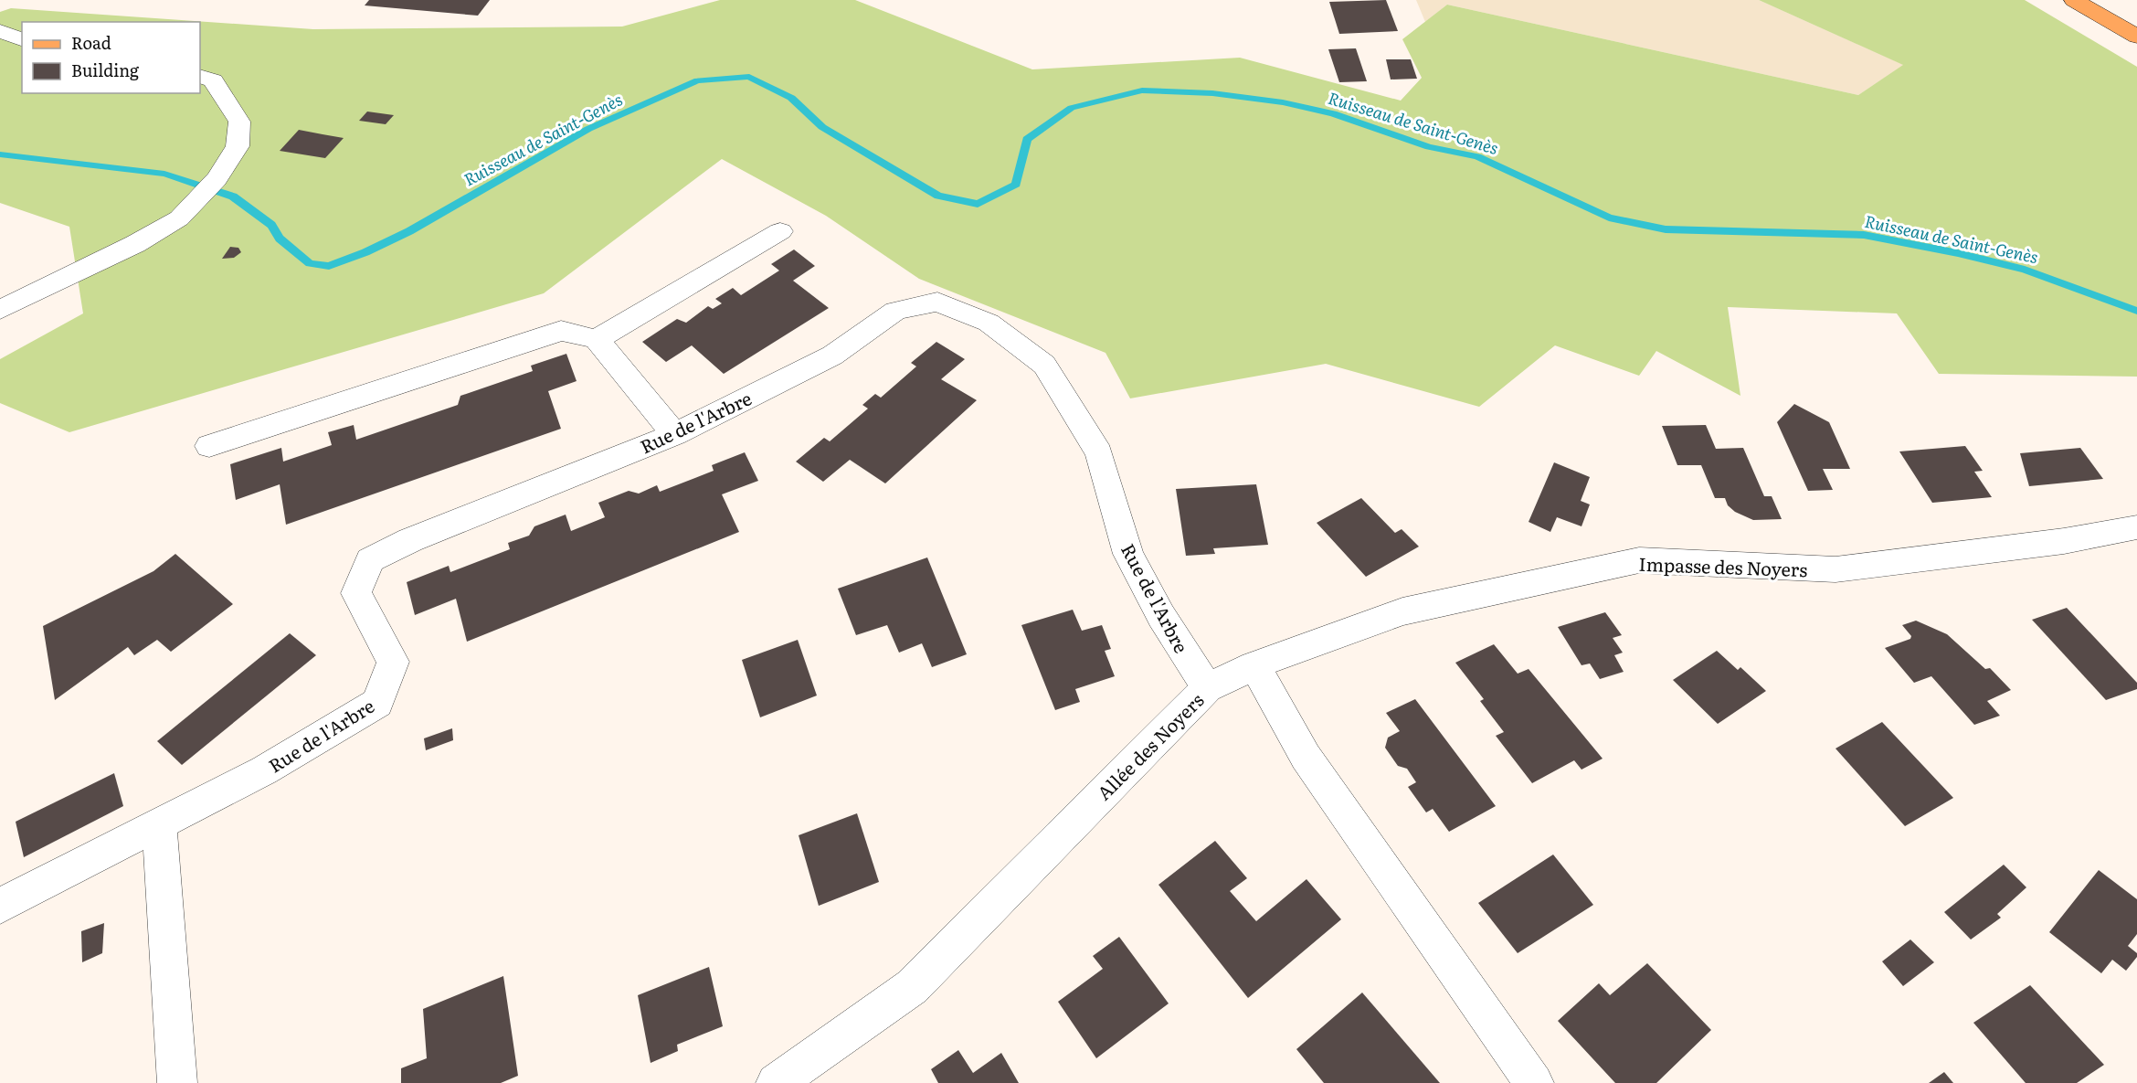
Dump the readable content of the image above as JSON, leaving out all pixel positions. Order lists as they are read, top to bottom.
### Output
{
  "streets": {
    "street": ["Rue de l'Arbre", "Impasse des Noyers", "Allée des Noyers"]
  },
  "crossings": [
    ["Rue de l'Arbre", "Allée des Noyers"],
    ["Impasse des Noyers", "Allée des Noyers"]
  ],
  "water": ["Ruisseau de Saint-Genès"],
  "legend": ["Road", "Building"]
}
